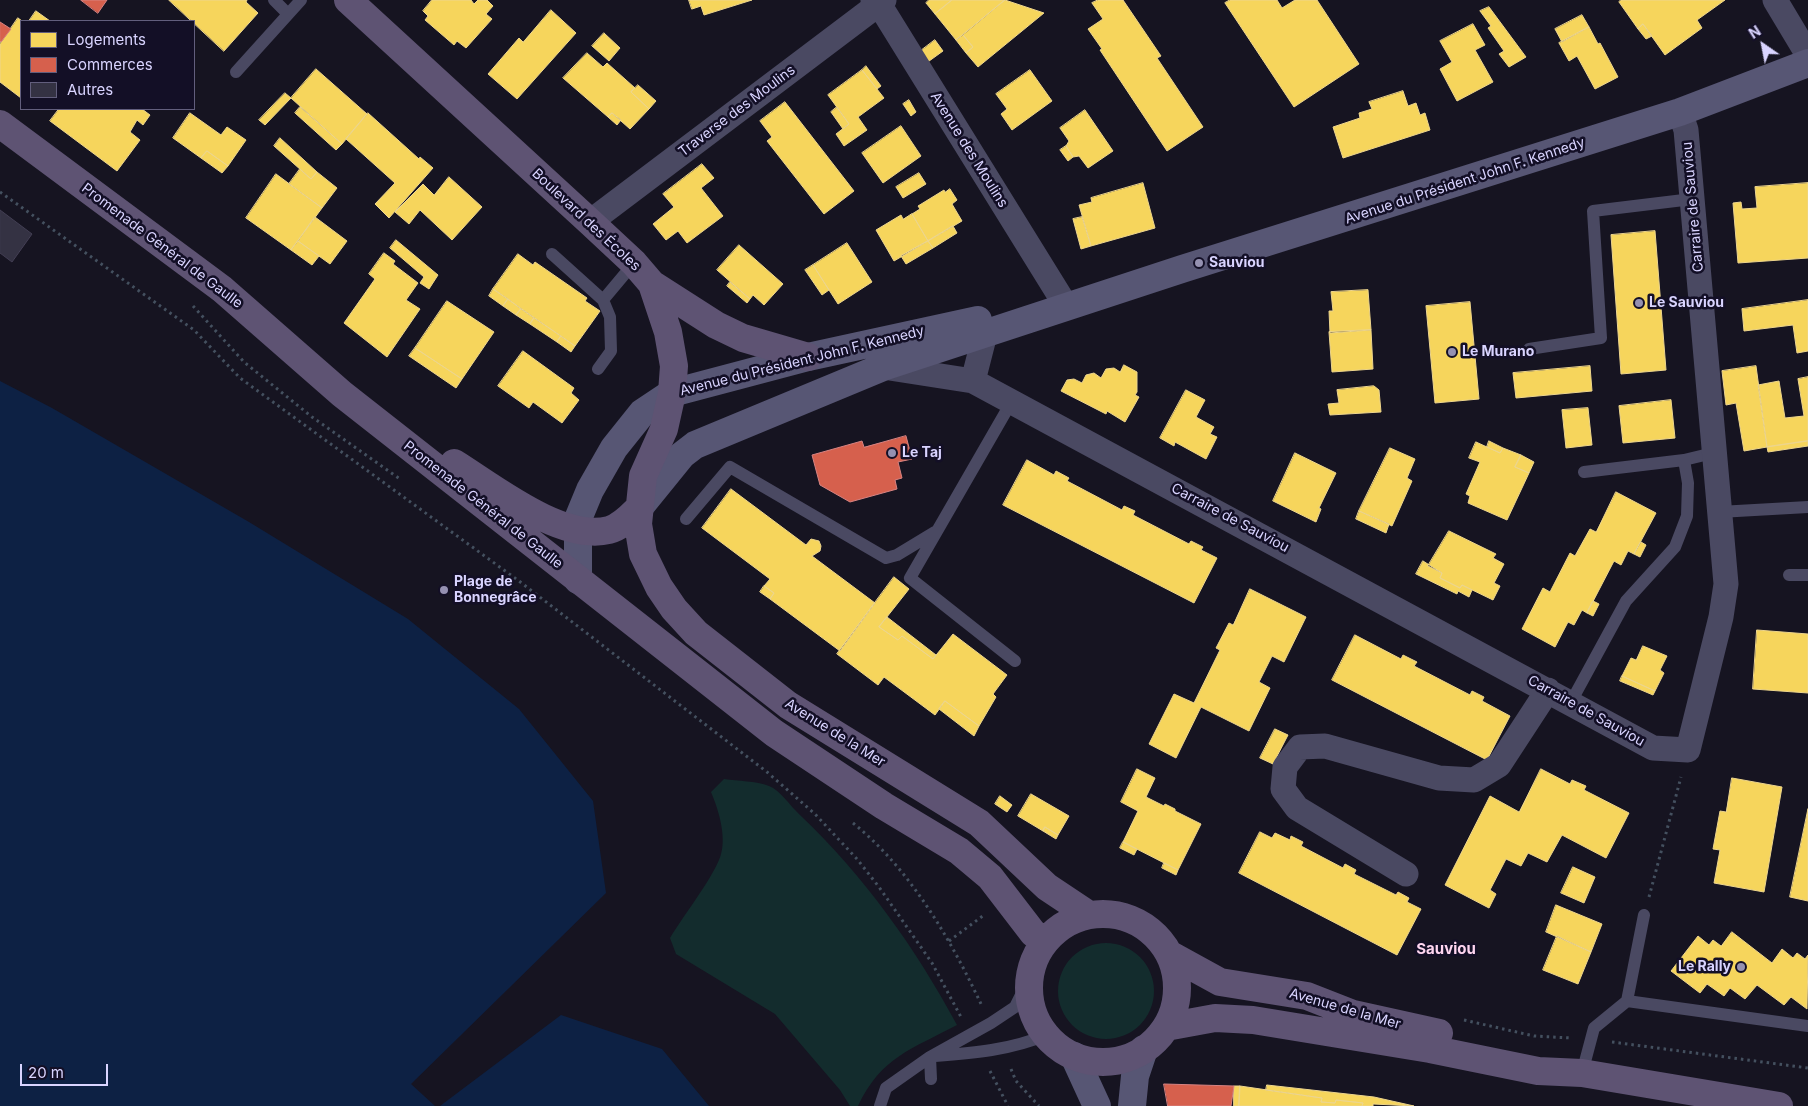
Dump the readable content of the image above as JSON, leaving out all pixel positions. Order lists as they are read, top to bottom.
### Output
{
  "streets": {
    "main road": [
      "Avenue du Président John F. Kennedy",
      "Boulevard des Écoles",
      "Promenade Général de Gaulle",
      "Avenue de la Mer"
    ],
    "street": ["Traverse des Moulins", "Avenue des Moulins", "Carraire de Sauviou"]
  },
  "crossings": [
    ["Traverse des Moulins", "Avenue des Moulins"],
    ["Traverse des Moulins", "Boulevard des Écoles"],
    ["Avenue des Moulins", "Avenue du Président John F. Kennedy"],
    ["Avenue du Président John F. Kennedy", "Carraire de Sauviou"],
    ["Avenue du Président John F. Kennedy", "Boulevard des Écoles"],
    ["Avenue du Président John F. Kennedy", "Promenade Général de Gaulle"],
    ["Avenue du Président John F. Kennedy", "Avenue de la Mer"],
    ["Boulevard des Écoles", "Promenade Général de Gaulle"],
    ["Boulevard des Écoles", "Avenue de la Mer"],
    ["Promenade Général de Gaulle", "Avenue de la Mer"]
  ],
  "districts": ["Sauviou"],
  "places": [
    "Sauviou",
    "Le Sauviou",
    "Le Murano",
    "Le Taj",
    "Plage de Bonnegrâce",
    "Le Rally"
  ],
  "legend": ["Logements", "Commerces", "Autres"],
  "scale_bar": "20 m",
  "north": "top left"
}
